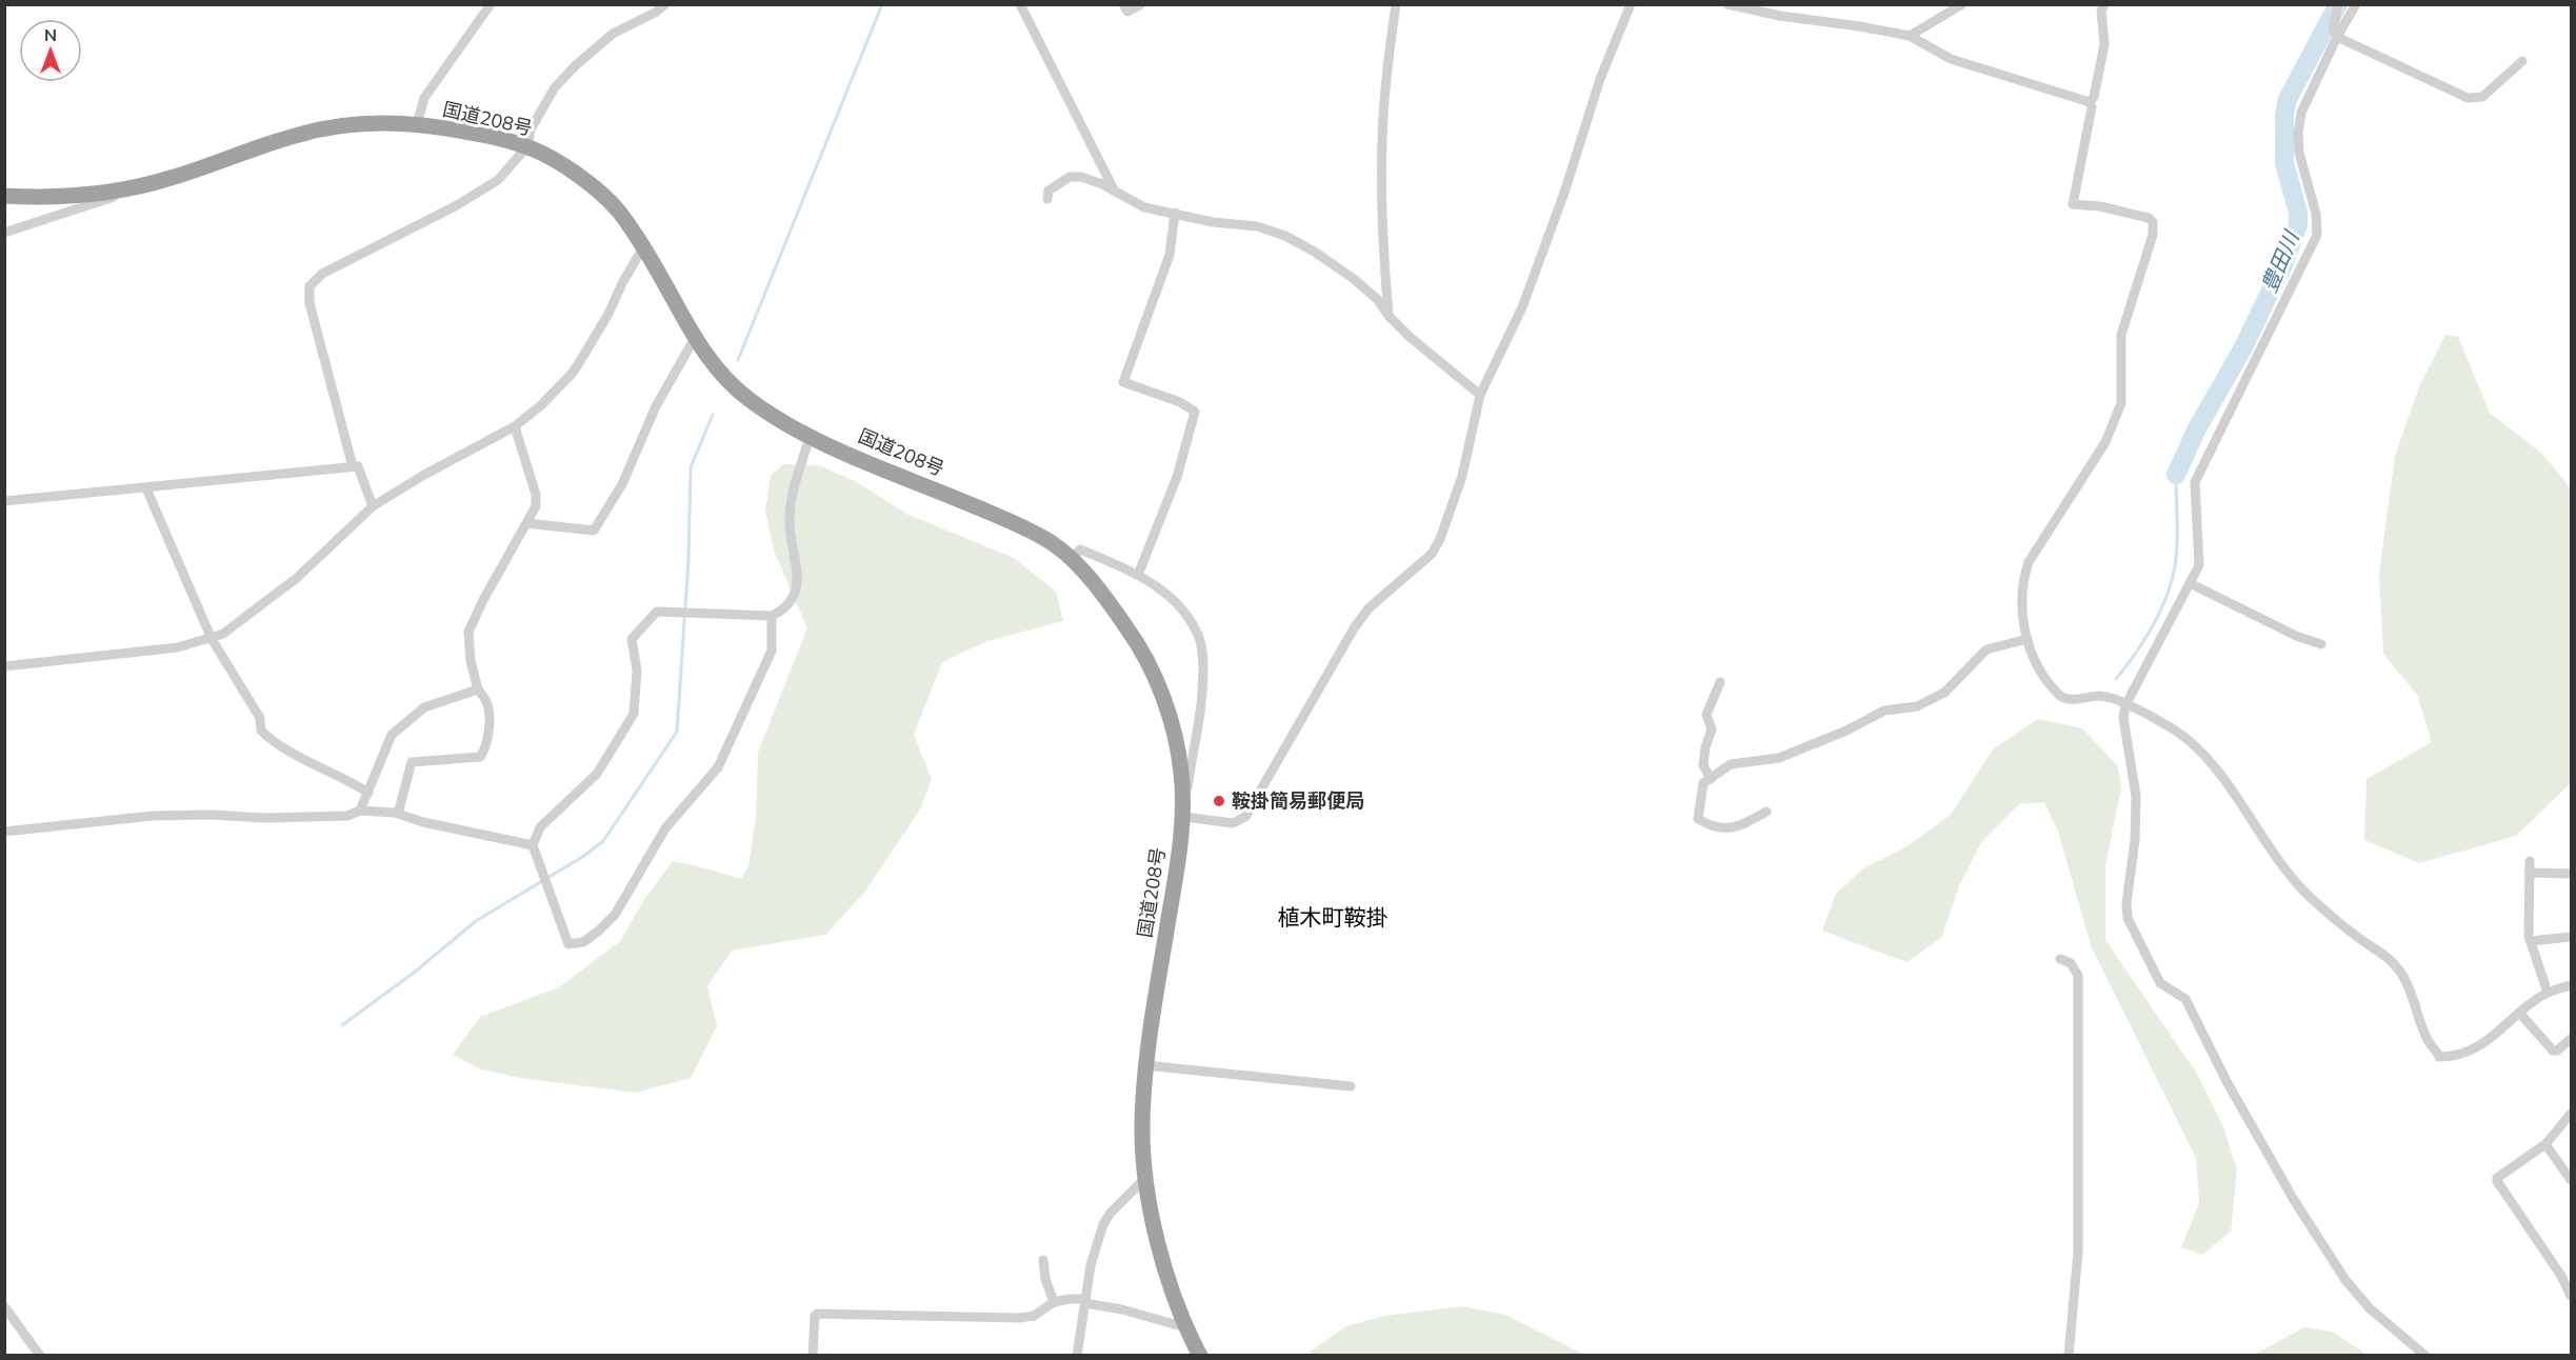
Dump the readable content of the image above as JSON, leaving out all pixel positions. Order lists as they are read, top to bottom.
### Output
{
  "streets": {
    "highway": ["国道208号"]
  },
  "districts": ["植木町鞍掛"],
  "water": ["豊田川"],
  "places": ["鞍掛簡易郵便局"],
  "north": "top"
}
